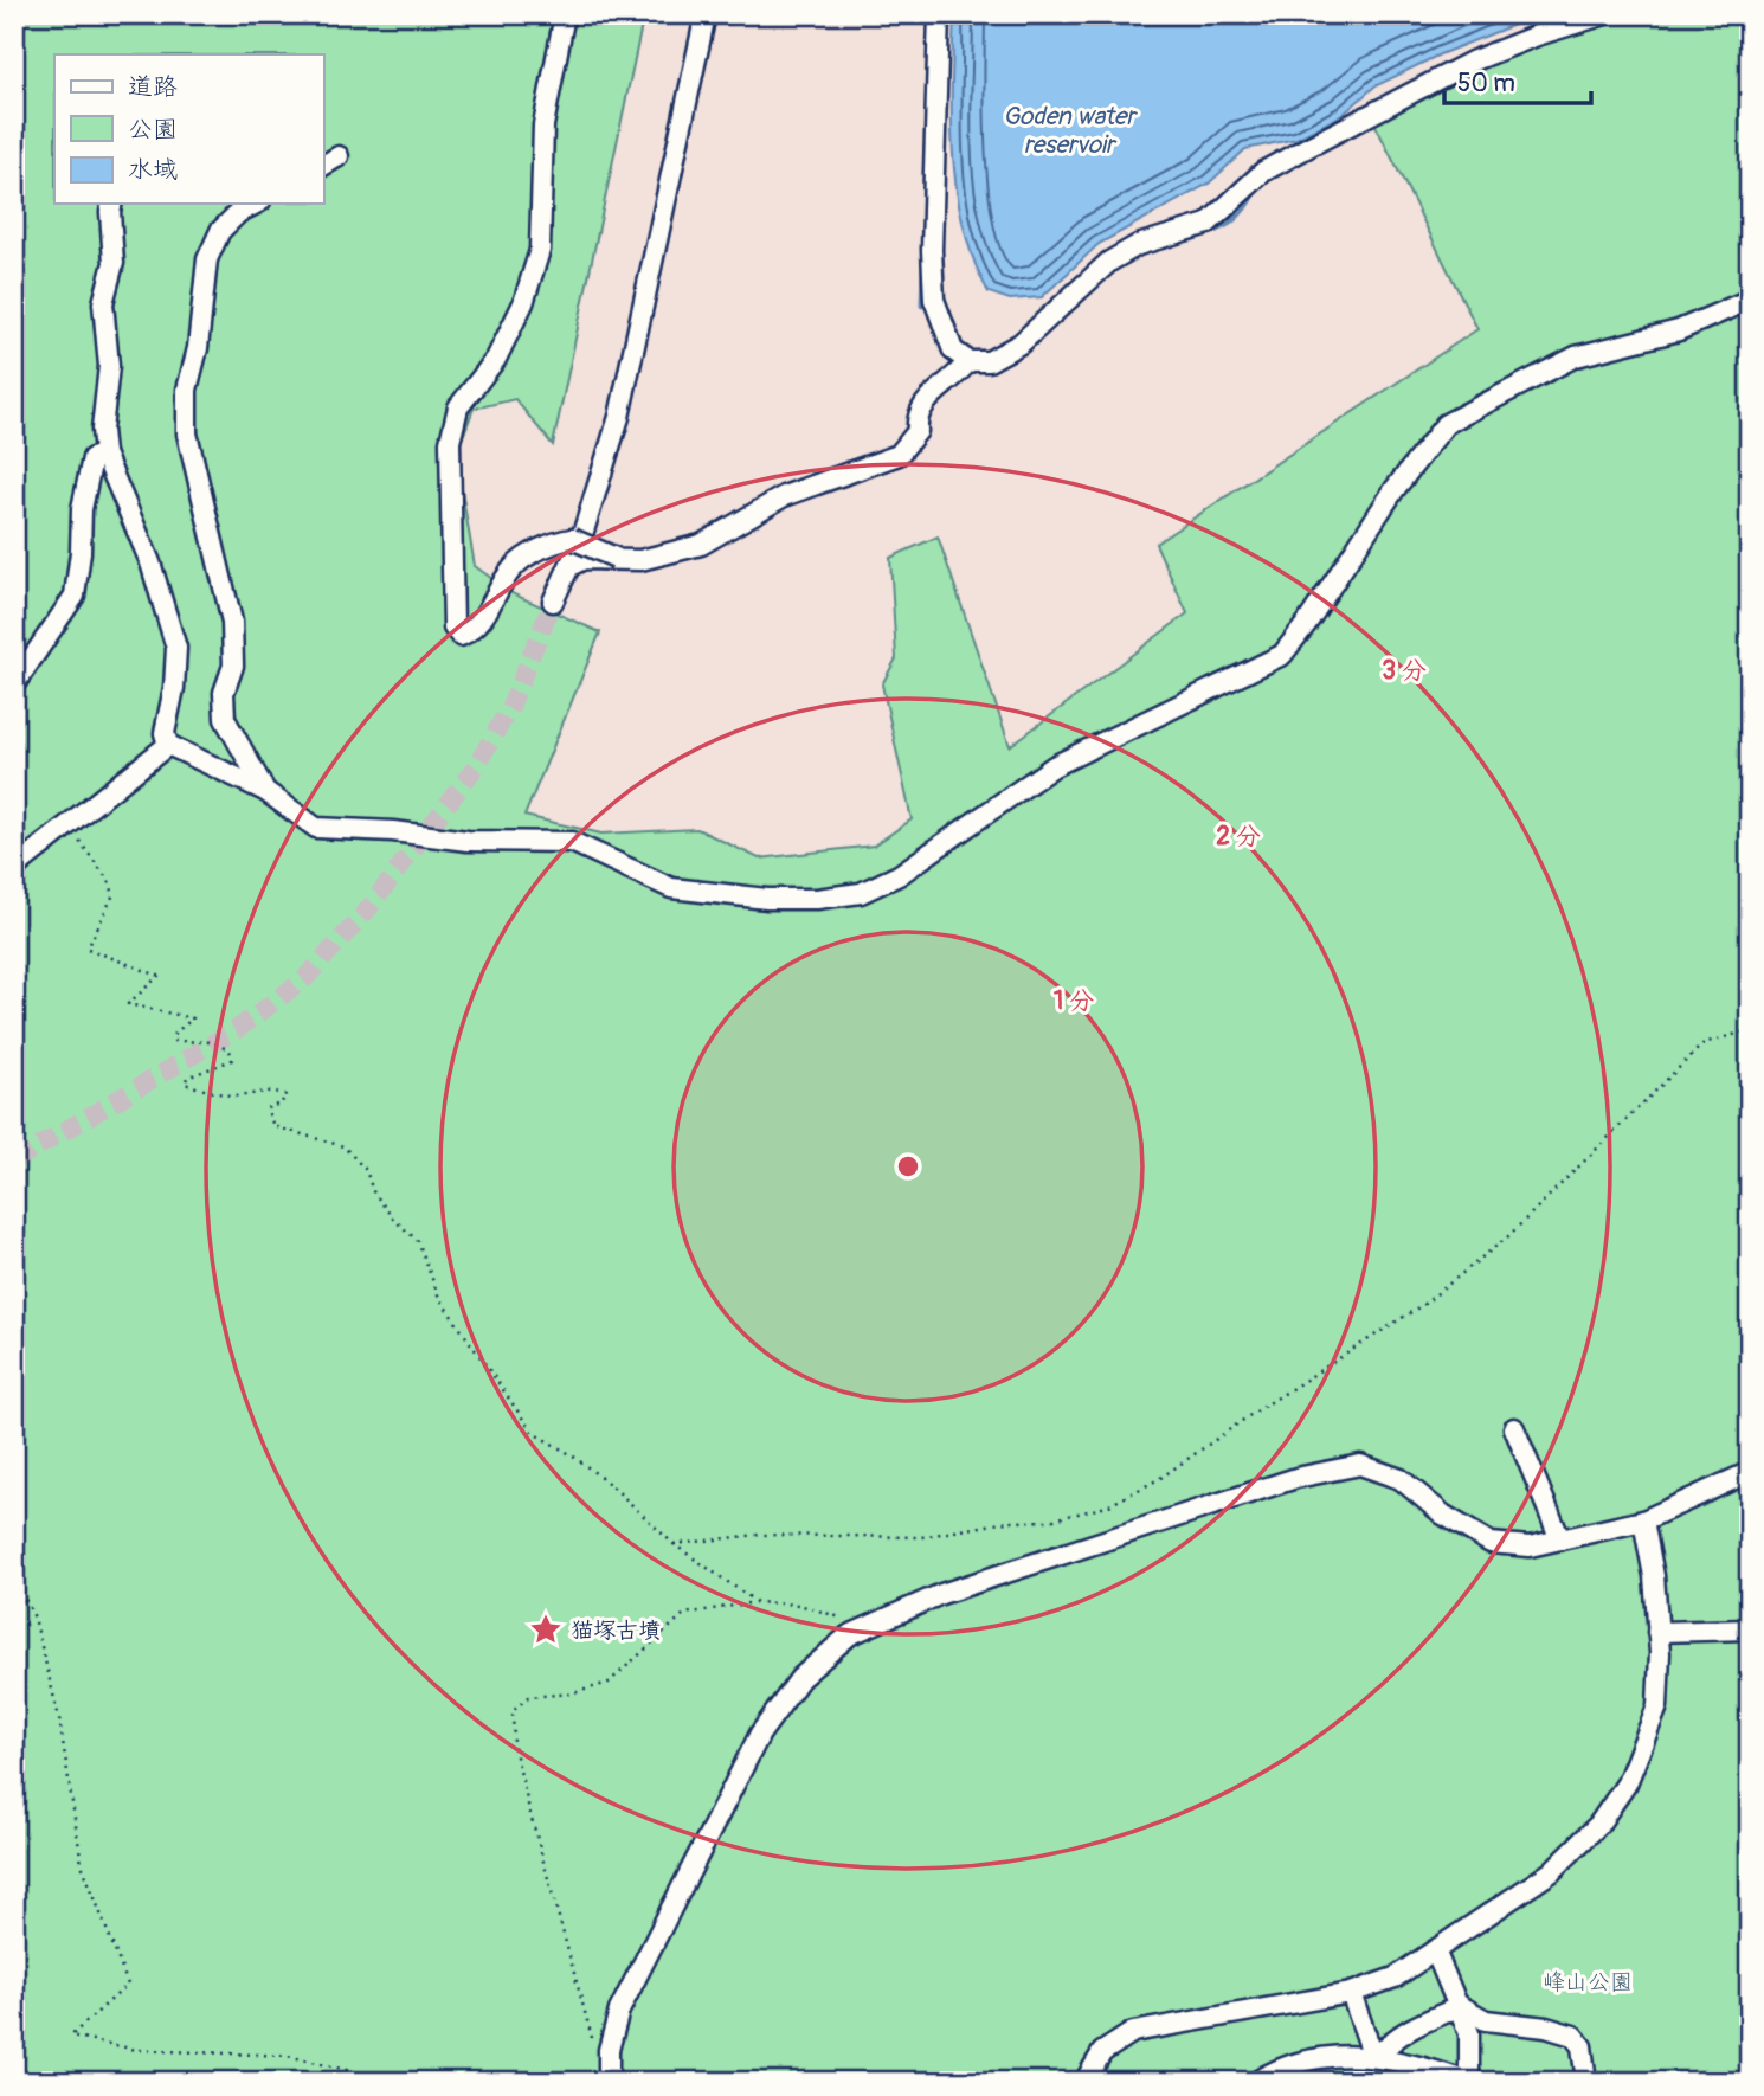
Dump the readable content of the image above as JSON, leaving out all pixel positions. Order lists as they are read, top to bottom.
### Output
{
  "water": ["Goden water reservoir"],
  "parks": ["峰山公園"],
  "places": {
    "place": ["猫塚古墳"]
  },
  "legend": ["道路", "公園", "水域"],
  "scale_bar": "50 m",
  "rings": ["3 分", "2 分", "1 分"]
}
